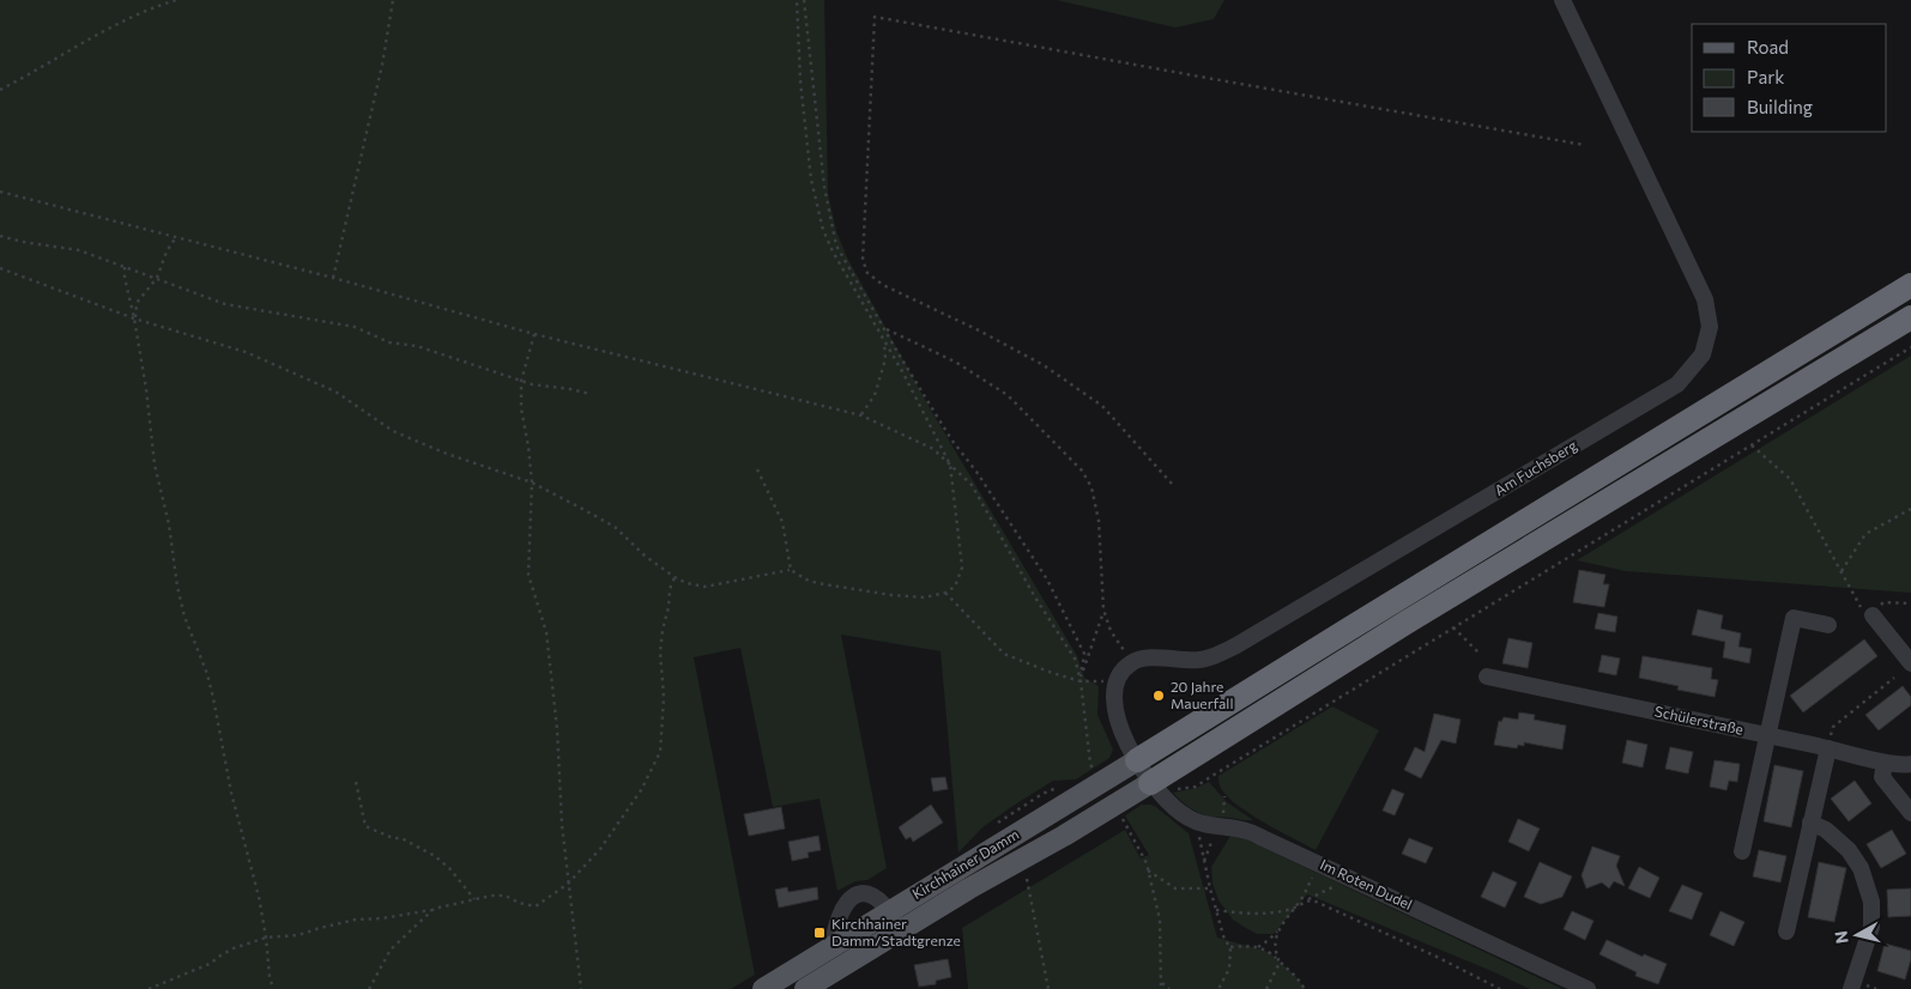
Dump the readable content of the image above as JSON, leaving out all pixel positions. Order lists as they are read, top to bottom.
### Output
{
  "streets": {
    "main road": ["Kirchhainer Damm"],
    "street": ["Am Fuchsberg", "Schülerstraße", "Im Roten Dudel"]
  },
  "crossings": [
    ["Kirchhainer Damm", "Im Roten Dudel"]
  ],
  "places": {
    "other": ["20 Jahre Mauerfall"],
    "transit": ["Kirchhainer Damm/Stadtgrenze"]
  },
  "legend": ["Road", "Park", "Building"],
  "north": "left"
}
